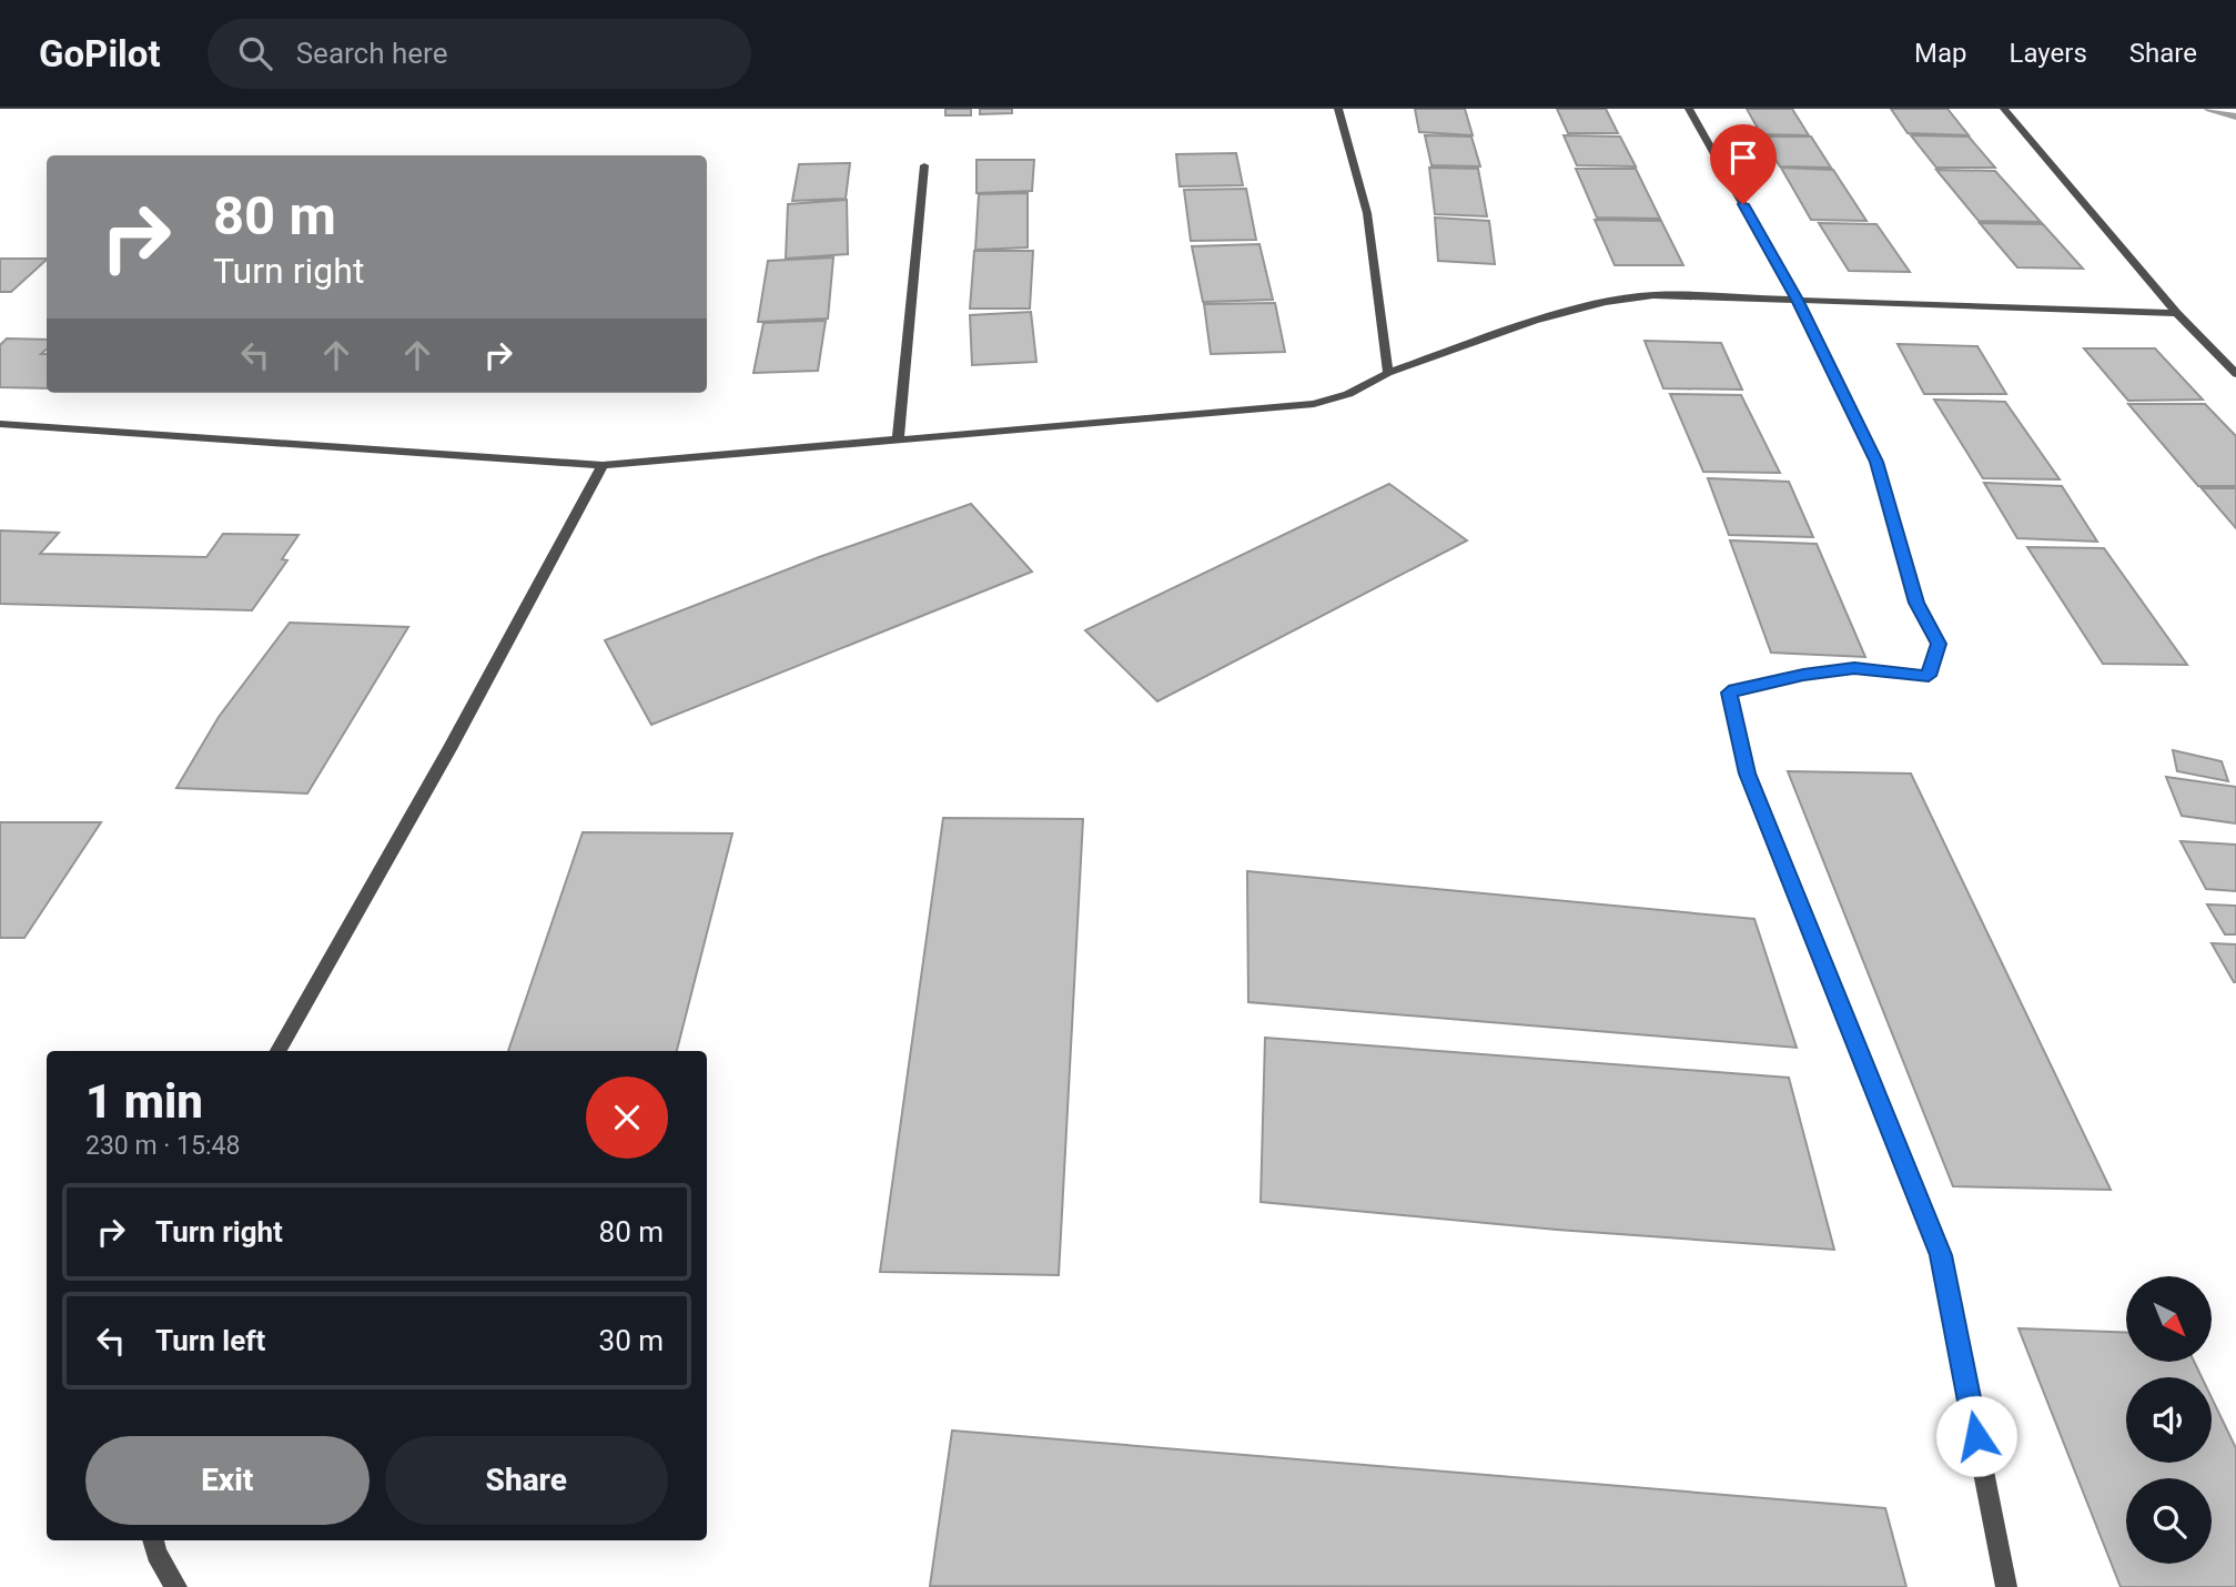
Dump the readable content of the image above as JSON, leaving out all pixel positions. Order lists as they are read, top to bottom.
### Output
{
  "north": "bottom right",
  "page": {
    "header": "GoPilot",
    "search": "Search here",
    "nav": ["Map", "Layers", "Share"],
    "turn": ["80 m", "Turn right"],
    "heading": ["1 min", "230 m · 15:48"],
    "list": [
      {
        "name": "Turn right",
        "value": "80 m"
      },
      {
        "name": "Turn left",
        "value": "30 m"
      }
    ],
    "buttons": ["Exit", "Share"]
  }
}
